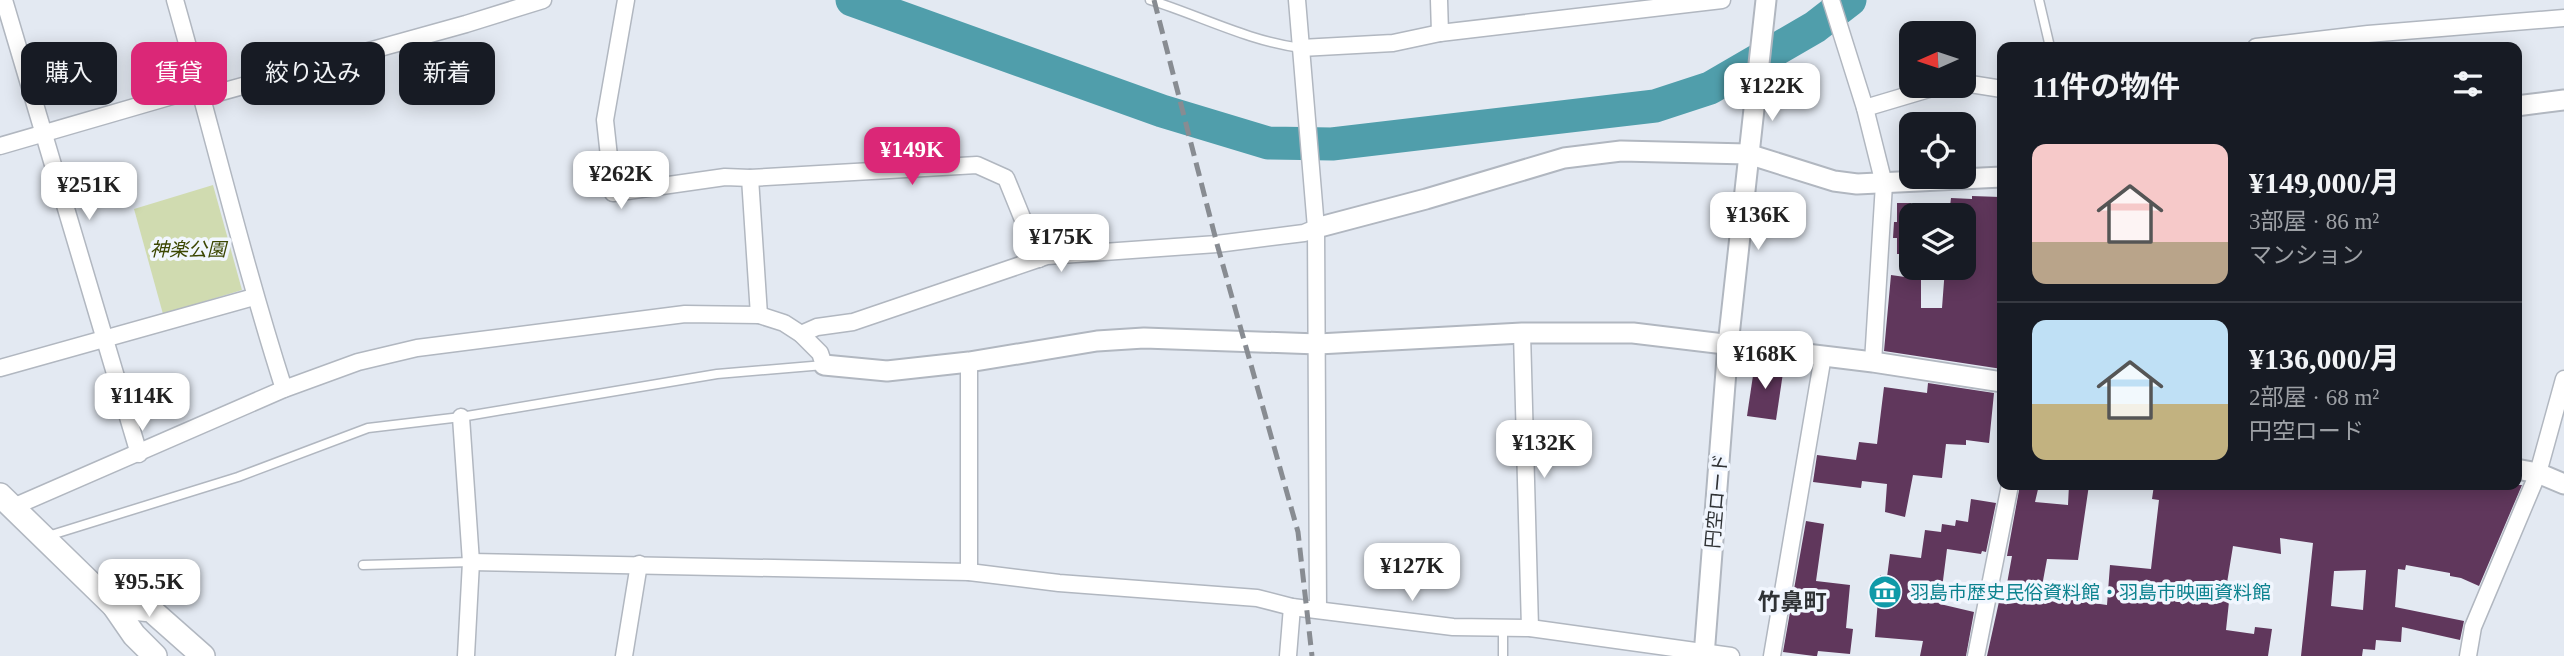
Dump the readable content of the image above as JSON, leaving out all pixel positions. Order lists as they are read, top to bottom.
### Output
{
  "streets": {
    "street": ["円空ロード"]
  },
  "districts": ["竹鼻町"],
  "parks": ["神楽公園"],
  "places": {
    "museum": ["羽島市歴史民俗資料館・羽島市映画資料館"]
  },
  "north": "left",
  "page": {
    "chip": [
      "購入",
      "賃貸",
      "絞り込み",
      "新着"
    ],
    "heading": "11件の物件",
    "price": [
      "¥122K",
      "¥149K",
      "¥262K",
      "¥251K",
      "¥136K",
      "¥175K",
      "¥168K",
      "¥114K",
      "¥132K",
      "¥127K",
      "¥95.5K"
    ],
    "list": [
      {
        "name": "¥149,000/月",
        "note": "3部屋 · 86 m² · マンション"
      },
      {
        "name": "¥136,000/月",
        "note": "2部屋 · 68 m² · 円空ロード"
      }
    ]
  }
}
